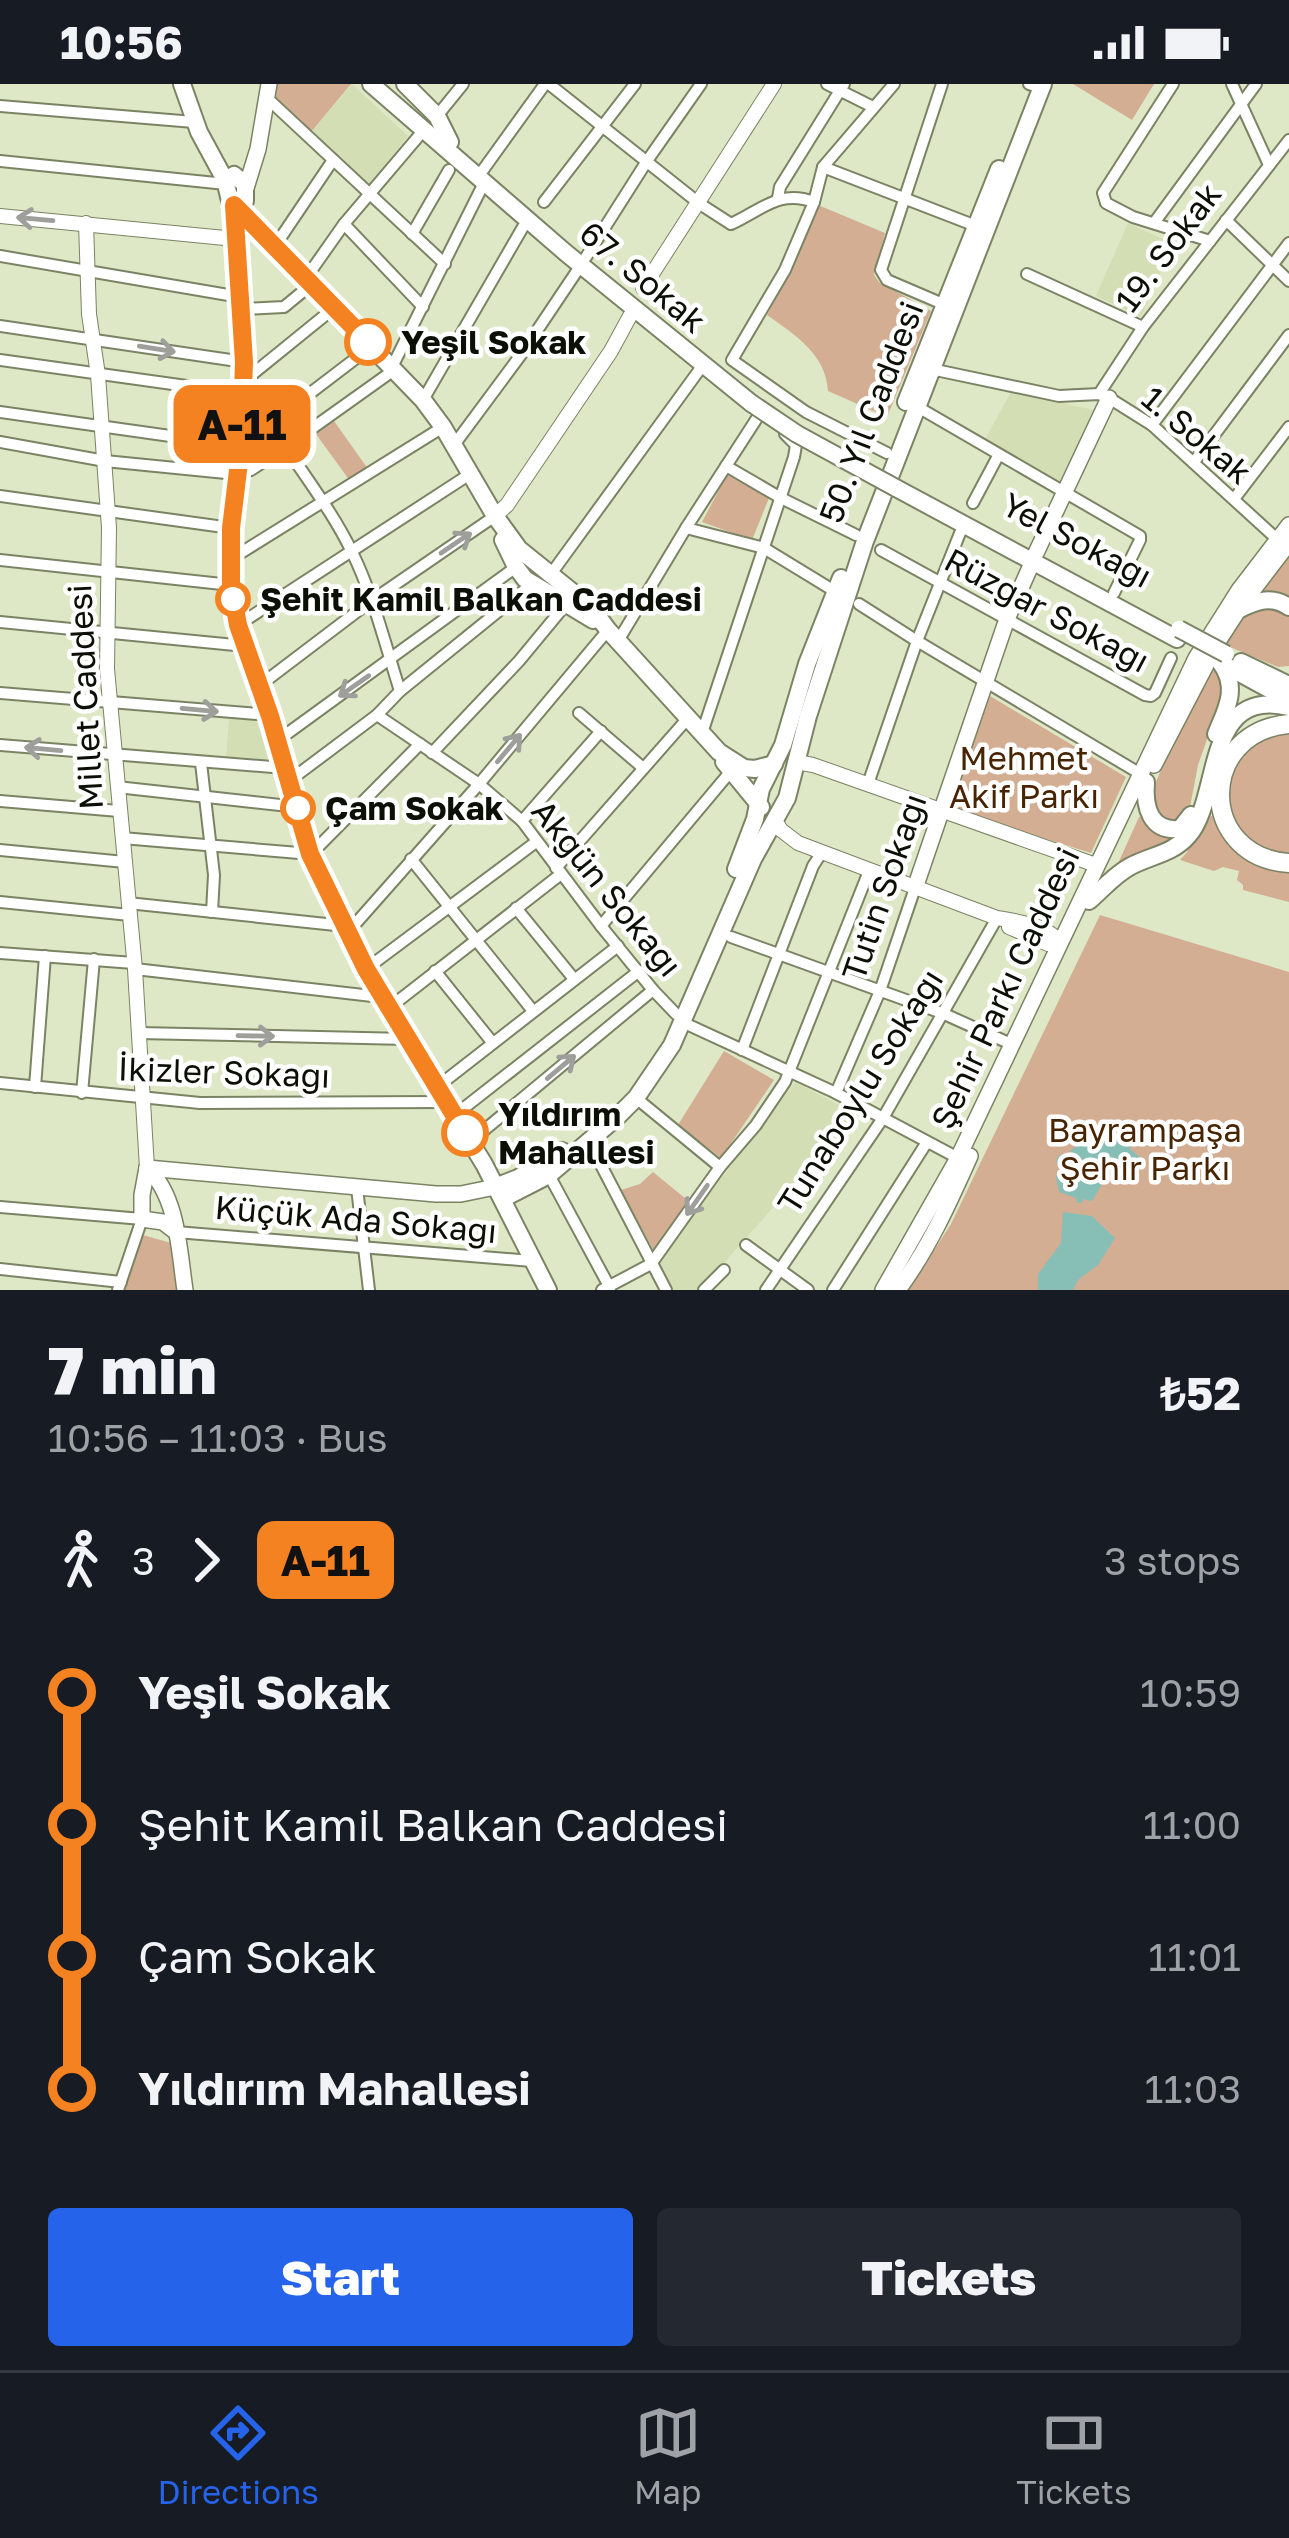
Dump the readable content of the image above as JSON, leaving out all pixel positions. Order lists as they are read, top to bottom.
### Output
{
  "streets": {
    "main road": [
      "19. Sokak",
      "67. Sokak",
      "50. Yıl Caddesi",
      "Yel Sokağı",
      "Tutin Sokağı",
      "Şehir Parkı Caddesi"
    ],
    "street": [
      "1. Sokak",
      "Rüzgar Sokağı",
      "Millet Caddesi",
      "Akgün Sokağı",
      "İkizler Sokağı",
      "Tunaboylu Sokağı",
      "Küçük Ada Sokağı"
    ]
  },
  "crossings": [
    ["19. Sokak", "1. Sokak"],
    ["19. Sokak", "Yel Sokağı"],
    ["19. Sokak", "Tutin Sokağı"],
    ["67. Sokak", "50. Yıl Caddesi"],
    ["67. Sokak", "Yel Sokağı"],
    ["50. Yıl Caddesi", "1. Sokak"],
    ["50. Yıl Caddesi", "Akgün Sokağı"],
    ["1. Sokak", "Şehir Parkı Caddesi"],
    ["Yel Sokağı", "Tutin Sokağı"],
    ["Rüzgar Sokağı", "Tutin Sokağı"],
    ["Millet Caddesi", "İkizler Sokağı"]
  ],
  "parks": ["Mehmet Akif Parkı", "Bayrampaşa Şehir Parkı"],
  "places": [
    "Yeşil Sokak",
    "Şehit Kamil Balkan Caddesi",
    "Çam Sokak",
    "Yıldırım Mahallesi"
  ],
  "lines": ["bus line A-11"],
  "page": {
    "status": "10:56",
    "on_map": "A-11",
    "heading": ["7 min", "10:56 – 11:03 · Bus", "₺52"],
    "legs": ["3", "A-11", "3 stops"],
    "list": [
      {
        "name": "Yeşil Sokak",
        "value": "10:59"
      },
      {
        "name": "Şehit Kamil Balkan Caddesi",
        "value": "11:00"
      },
      {
        "name": "Çam Sokak",
        "value": "11:01"
      },
      {
        "name": "Yıldırım Mahallesi",
        "value": "11:03"
      }
    ],
    "buttons": ["Start", "Tickets"],
    "tabs": ["Directions", "Map", "Tickets"]
  }
}
